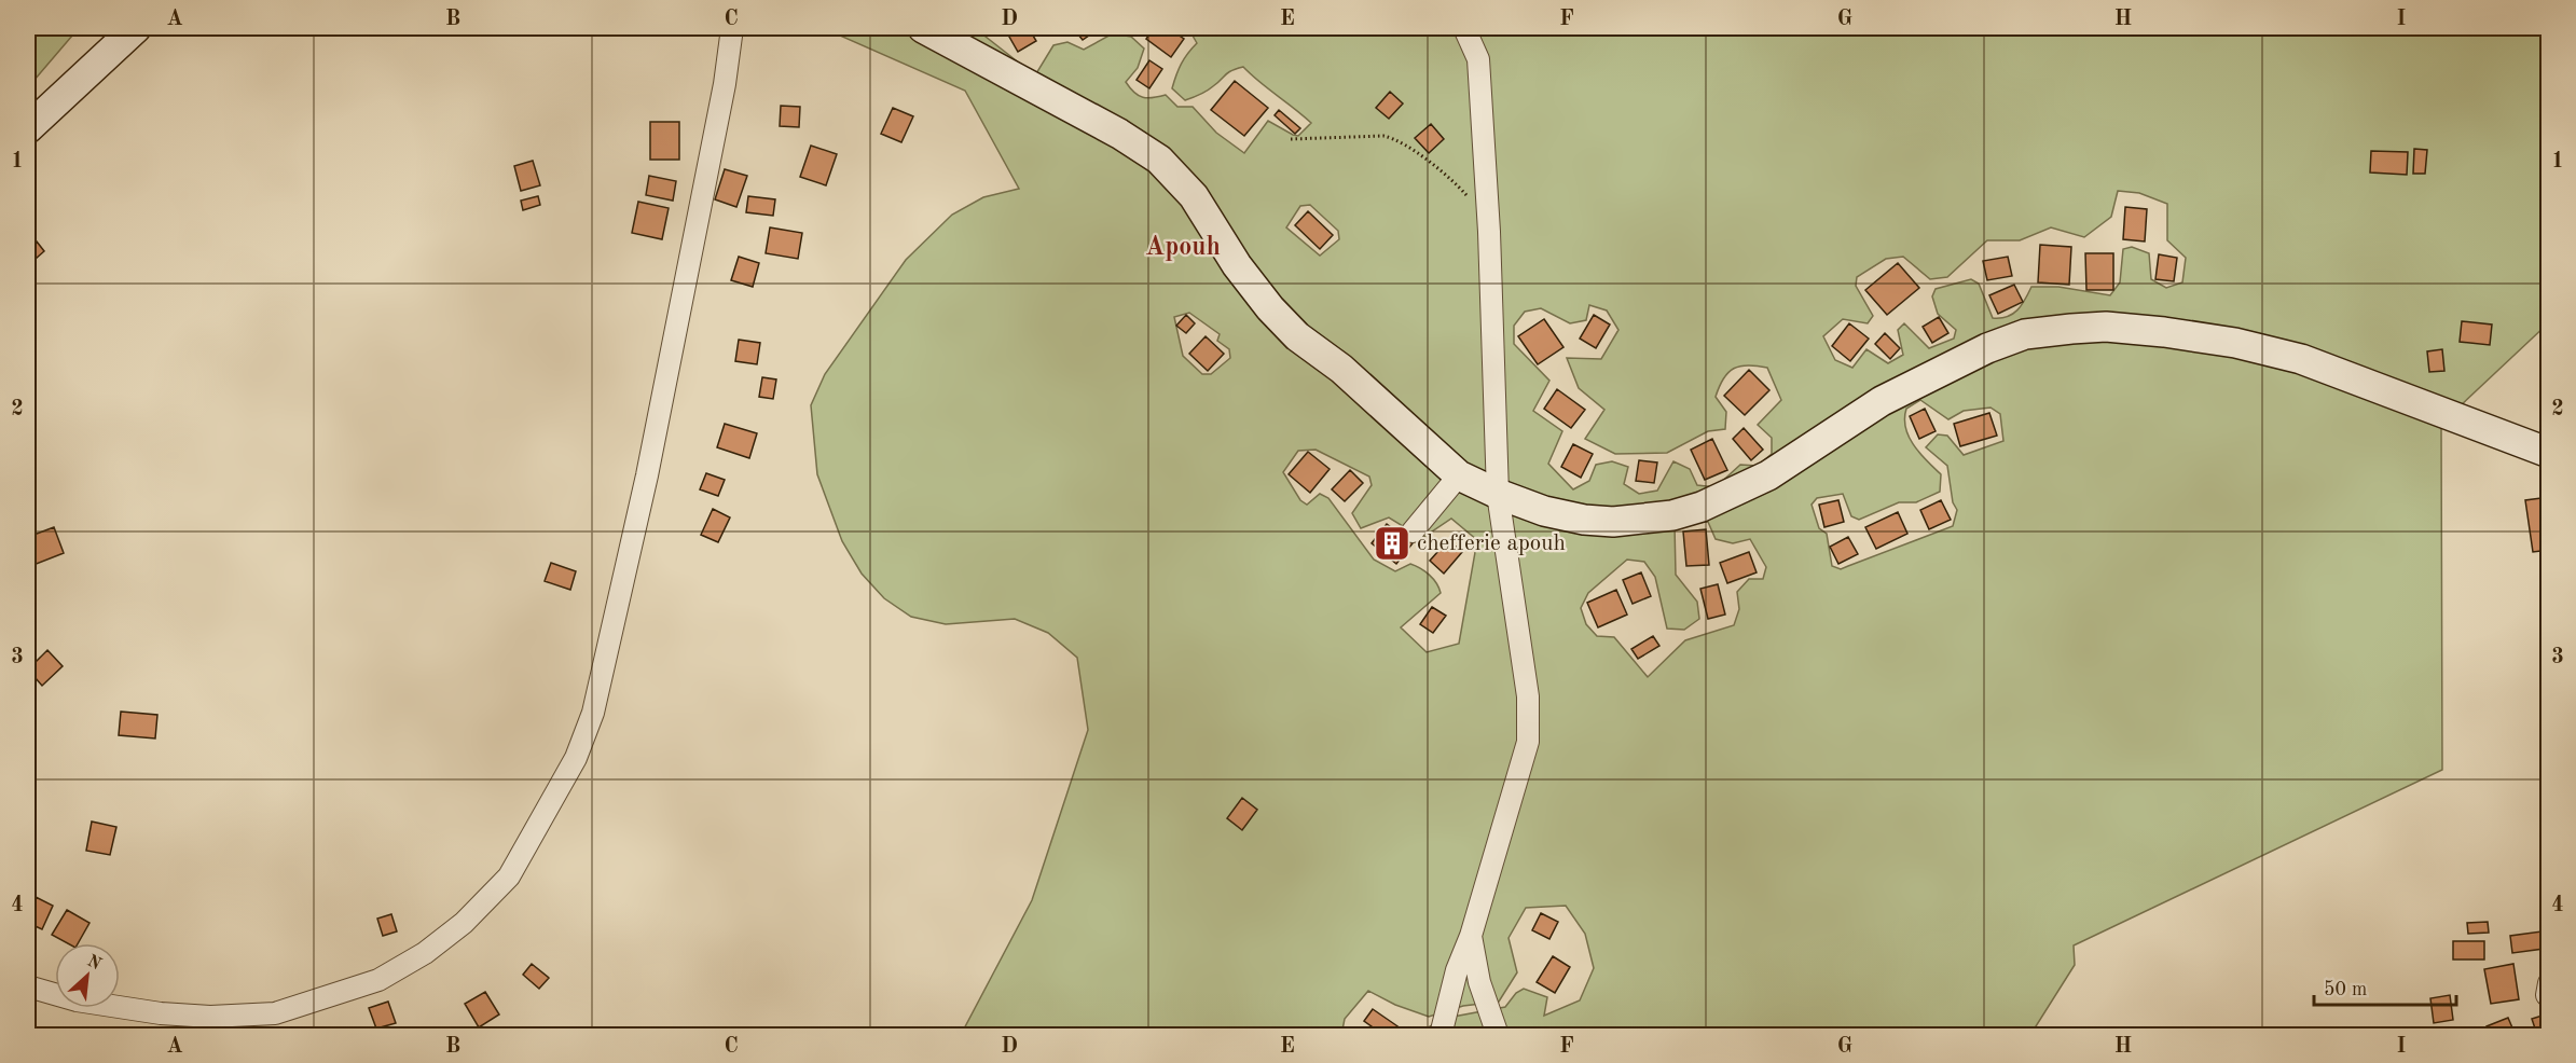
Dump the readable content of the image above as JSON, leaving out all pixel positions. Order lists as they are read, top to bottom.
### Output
{
  "districts": ["Apouh"],
  "places": {
    "building": ["chefferie apouh"]
  },
  "scale_bar": "50 m",
  "north": "top right",
  "grid": {
    "columns": [
      "A",
      "B",
      "C",
      "D",
      "E",
      "F",
      "G",
      "H",
      "I"
    ],
    "rows": [
      "1",
      "2",
      "3",
      "4"
    ]
  }
}
